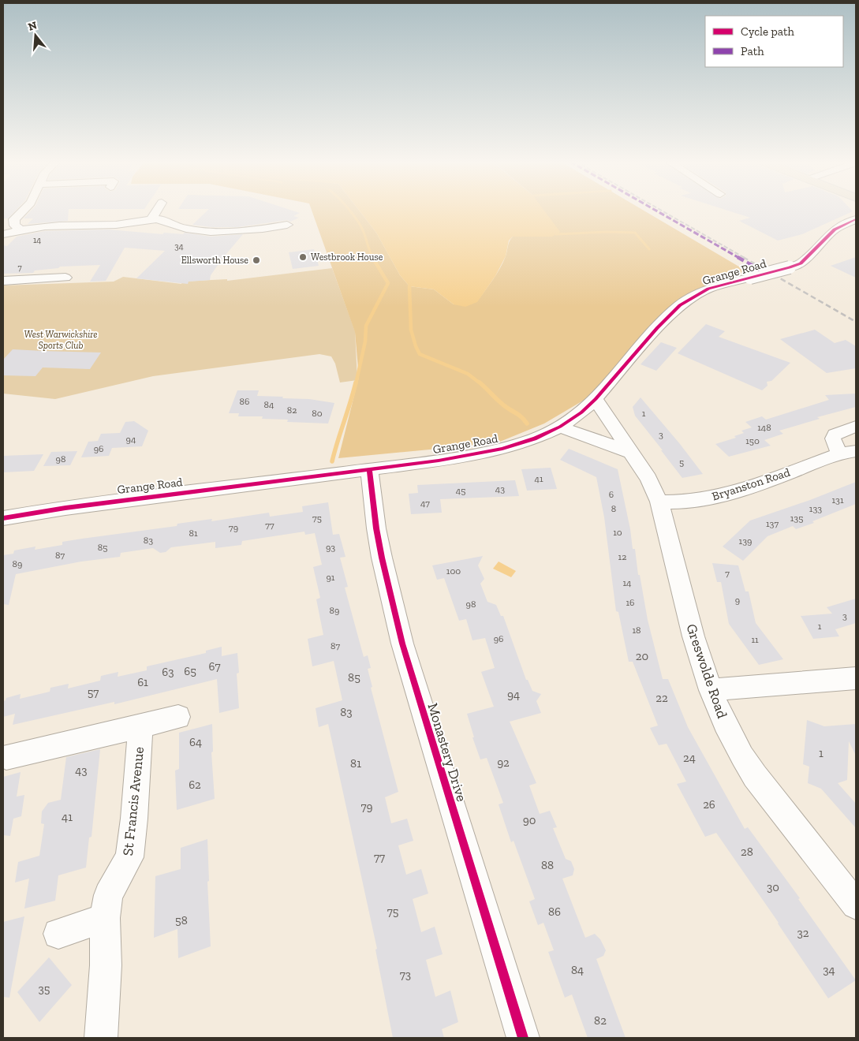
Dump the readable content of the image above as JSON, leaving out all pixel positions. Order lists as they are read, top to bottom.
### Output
{
  "streets": {
    "street": [
      "Grange Road",
      "Bryanston Road",
      "Greswolde Road",
      "Monastery Drive",
      "St Francis Avenue"
    ]
  },
  "crossings": [
    ["Grange Road", "Greswolde Road"],
    ["Grange Road", "Monastery Drive"],
    ["Bryanston Road", "Greswolde Road"]
  ],
  "parks": ["West Warwickshire Sports Club"],
  "places": ["Westbrook House", "Ellsworth House"],
  "house_numbers": [
    "14",
    "34",
    "7",
    "86",
    "84",
    "82",
    "80",
    "1",
    "148",
    "3",
    "94",
    "150",
    "96",
    "98",
    "5",
    "41",
    "43",
    "45",
    "6",
    "131",
    "47",
    "8",
    "133",
    "75",
    "135",
    "137",
    "77",
    "79",
    "10",
    "81",
    "83",
    "139",
    "85",
    "93",
    "87",
    "12",
    "89",
    "100",
    "7",
    "91",
    "14",
    "9",
    "16",
    "98",
    "89",
    "3",
    "1",
    "18",
    "96",
    "11",
    "87",
    "20",
    "67",
    "65",
    "63",
    "85",
    "61",
    "57",
    "94",
    "22",
    "83",
    "64",
    "1",
    "24",
    "92",
    "81",
    "43",
    "62",
    "26",
    "79",
    "41",
    "90",
    "28",
    "77",
    "88",
    "30",
    "75",
    "86",
    "58",
    "32",
    "84",
    "34",
    "73",
    "35",
    "82"
  ],
  "legend": ["Cycle path", "Path"],
  "north": "top"
}
